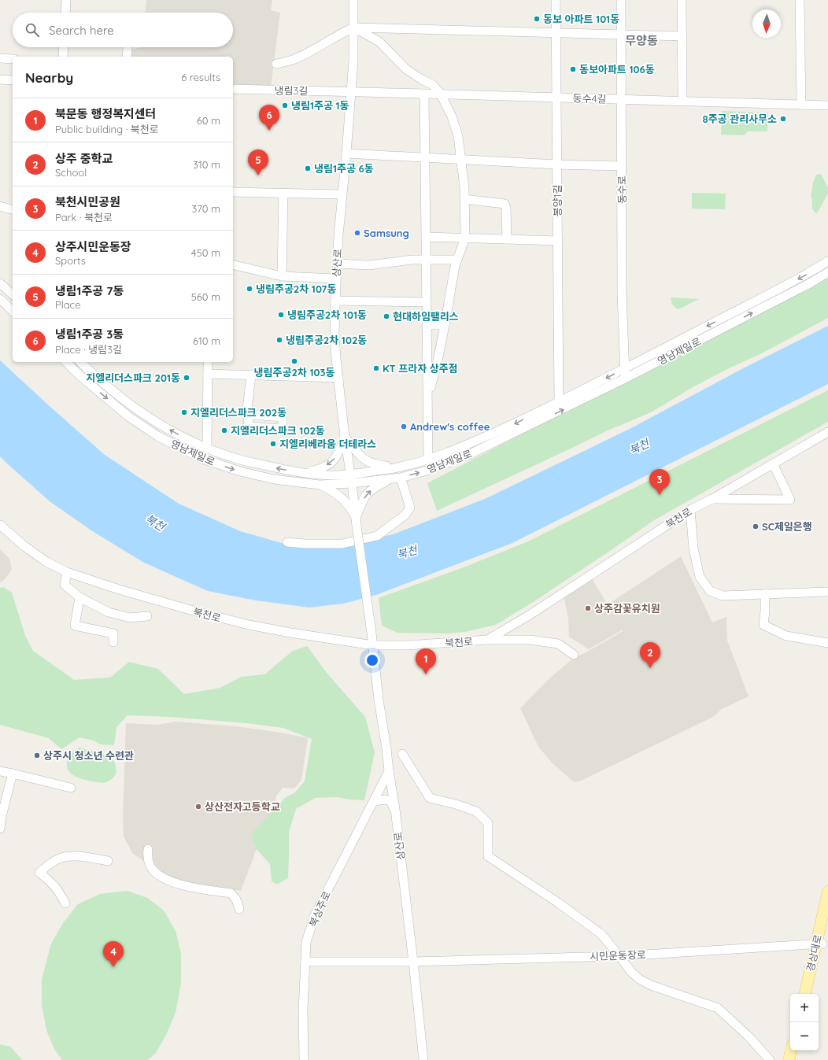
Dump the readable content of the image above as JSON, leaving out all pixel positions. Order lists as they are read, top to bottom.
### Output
{
  "streets": {
    "main road": ["경상대로"],
    "street": [
      "냉림3길",
      "동수4길",
      "동수로",
      "봉양1길",
      "상산로",
      "영남제일로",
      "북천로",
      "북상주로",
      "시민운동장로"
    ]
  },
  "crossings": [
    ["냉림3길", "동수4길"],
    ["냉림3길", "상산로"],
    ["동수4길", "동수로"],
    ["동수4길", "봉양1길"],
    ["동수4길", "상산로"],
    ["동수로", "영남제일로"],
    ["봉양1길", "영남제일로"],
    ["상산로", "영남제일로"],
    ["상산로", "북천로"],
    ["상산로", "북상주로"],
    ["상산로", "시민운동장로"],
    ["북상주로", "시민운동장로"],
    ["경상대로", "시민운동장로"]
  ],
  "districts": ["무양동"],
  "water": ["북천"],
  "places": [
    "동보 아파트 101동",
    "동보아파트 106동",
    "냉림1주공 1동",
    "8주공 관리사무소",
    "냉림1주공 6동",
    "Samsung",
    "냉림주공2차 107동",
    "냉림주공2차 101동",
    "현대하임팰리스",
    "냉림주공2차 102동",
    "냉림주공2차 103동",
    "KT 프라자 상주점",
    "지엘리더스파크 201동",
    "지엘리더스파크 202동",
    "Andrew's coffee",
    "지엘리더스파크 102동",
    "지엘리베라움 더테라스",
    "SC제일은행",
    "상주감꽃유치원",
    "상주시 청소년 수련관",
    "상산전자고등학교"
  ],
  "north": "bottom",
  "page": {
    "search": "Search here",
    "heading": ["Nearby", "6 results"],
    "list": [
      {
        "mark": "1",
        "name": "북문동 행정복지센터",
        "note": "Public building · 북천로",
        "value": "60 m"
      },
      {
        "mark": "2",
        "name": "상주 중학교",
        "note": "School",
        "value": "310 m"
      },
      {
        "mark": "3",
        "name": "북천시민공원",
        "note": "Park · 북천로",
        "value": "370 m"
      },
      {
        "mark": "4",
        "name": "상주시민운동장",
        "note": "Sports",
        "value": "450 m"
      },
      {
        "mark": "5",
        "name": "냉림1주공 7동",
        "note": "Place",
        "value": "560 m"
      },
      {
        "mark": "6",
        "name": "냉림1주공 3동",
        "note": "Place · 냉림3길",
        "value": "610 m"
      }
    ],
    "pins": [
      "6",
      "5",
      "3",
      "2",
      "1",
      "4"
    ],
    "map_buttons": ["+", "−"]
  }
}
